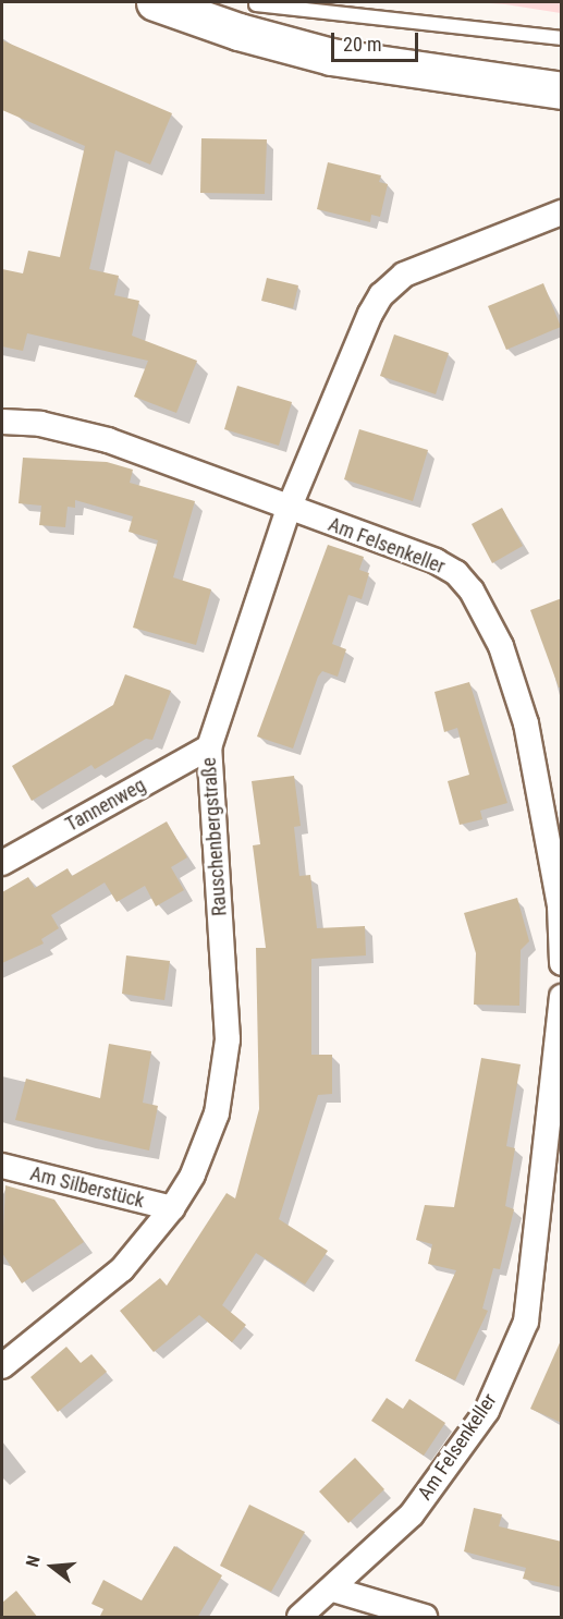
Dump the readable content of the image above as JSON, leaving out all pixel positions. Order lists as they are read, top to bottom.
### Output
{
  "streets": {
    "street": [
      "Am Felsenkeller",
      "Tannenweg",
      "Rauschenbergstraße",
      "Am Silberstück"
    ]
  },
  "crossings": [
    ["Am Felsenkeller", "Rauschenbergstraße"],
    ["Tannenweg", "Rauschenbergstraße"],
    ["Rauschenbergstraße", "Am Silberstück"]
  ],
  "scale_bar": "20 m",
  "north": "left"
}
